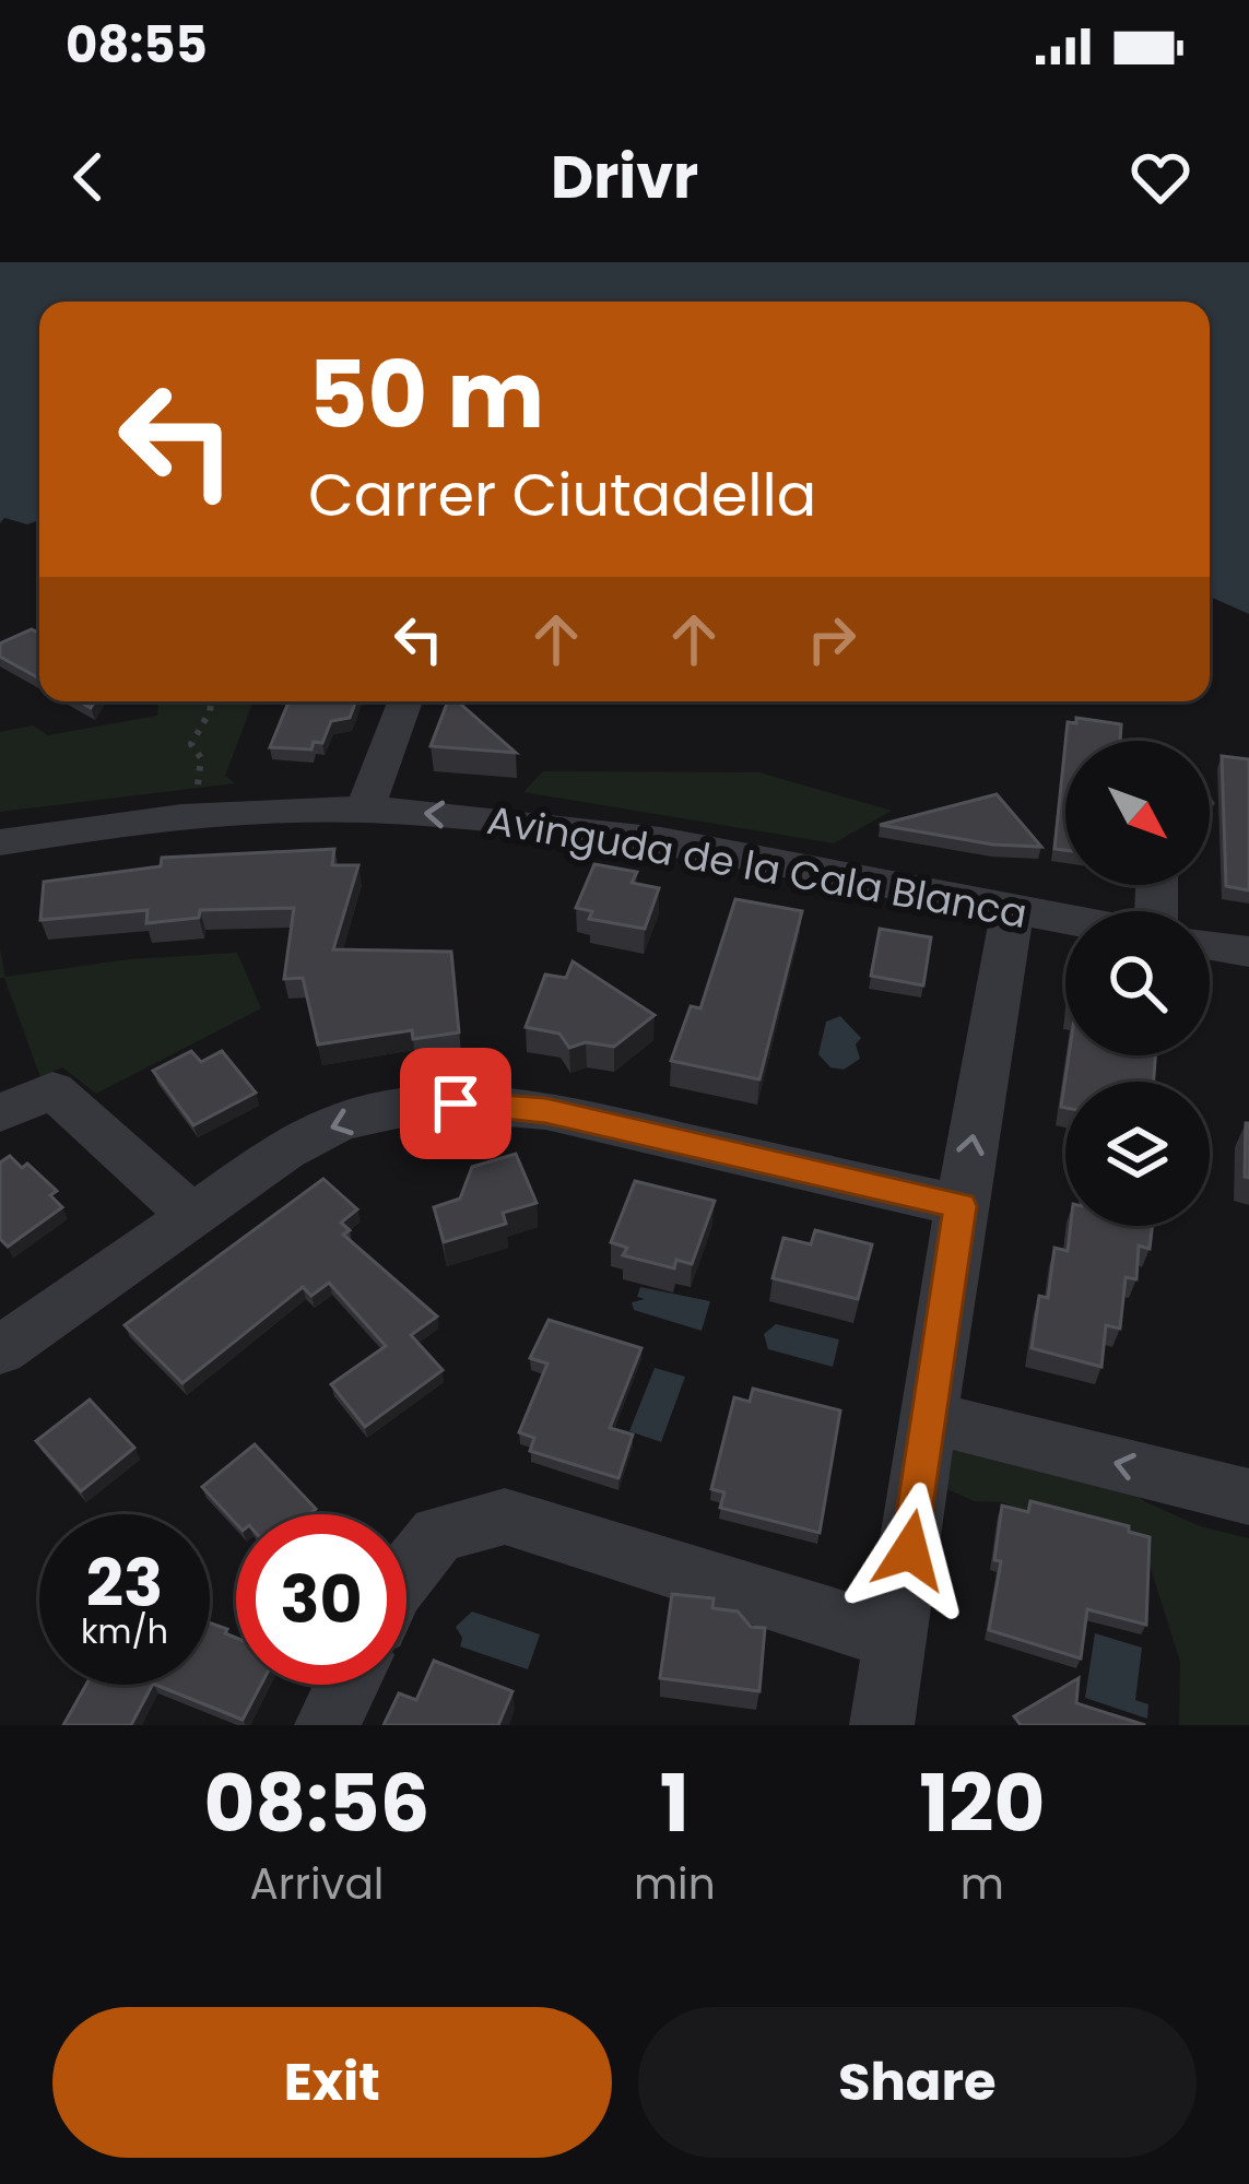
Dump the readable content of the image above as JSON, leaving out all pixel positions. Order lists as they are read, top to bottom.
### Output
{
  "streets": {
    "street": ["Avinguda de la Cala Blanca"]
  },
  "north": "bottom right",
  "page": {
    "status": "08:55",
    "header": "Drivr",
    "turn": ["50 m", "Carrer Ciutadella"],
    "speed": "23 km/h",
    "limit": "30",
    "eta": [
      "08:56",
      "Arrival",
      "1",
      "min",
      "120",
      "m"
    ],
    "buttons": ["Exit", "Share"]
  }
}
